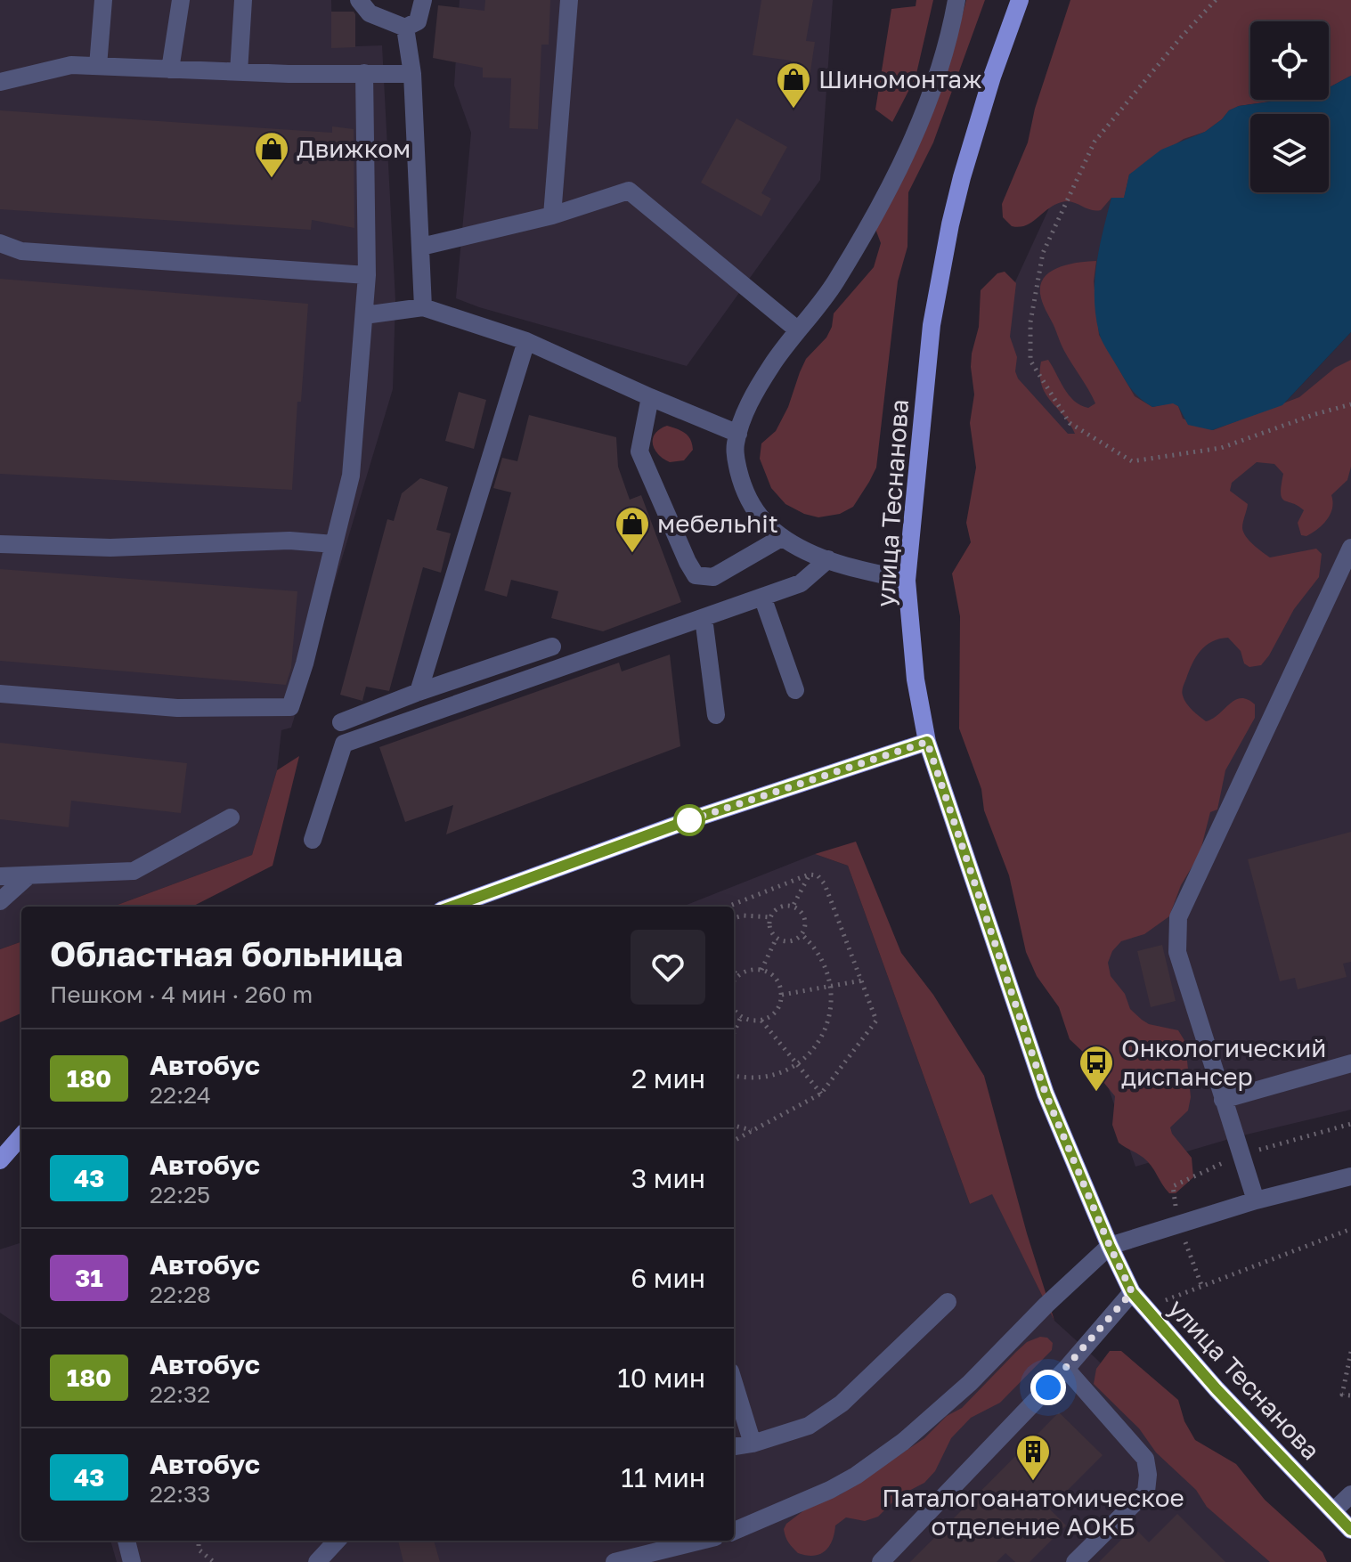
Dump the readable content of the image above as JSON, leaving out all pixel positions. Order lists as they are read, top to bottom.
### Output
{
  "streets": {
    "main road": ["улица Теснанова"]
  },
  "places": {
    "shop": ["Шиномонтаж", "Движком", "мебельhit"],
    "bus stop": ["Онкологический диспансер"],
    "building": ["Паталогоанатомическое отделение АОКБ"]
  },
  "lines": ["bus line 180"],
  "page": {
    "heading": ["Областная больница", "Пешком · 4 мин · 260 m"],
    "list": [
      {
        "mark": "180",
        "name": "Автобус",
        "note": "22:24",
        "value": "2 мин"
      },
      {
        "mark": "43",
        "name": "Автобус",
        "note": "22:25",
        "value": "3 мин"
      },
      {
        "mark": "31",
        "name": "Автобус",
        "note": "22:28",
        "value": "6 мин"
      },
      {
        "mark": "180",
        "name": "Автобус",
        "note": "22:32",
        "value": "10 мин"
      },
      {
        "mark": "43",
        "name": "Автобус",
        "note": "22:33",
        "value": "11 мин"
      }
    ]
  }
}
